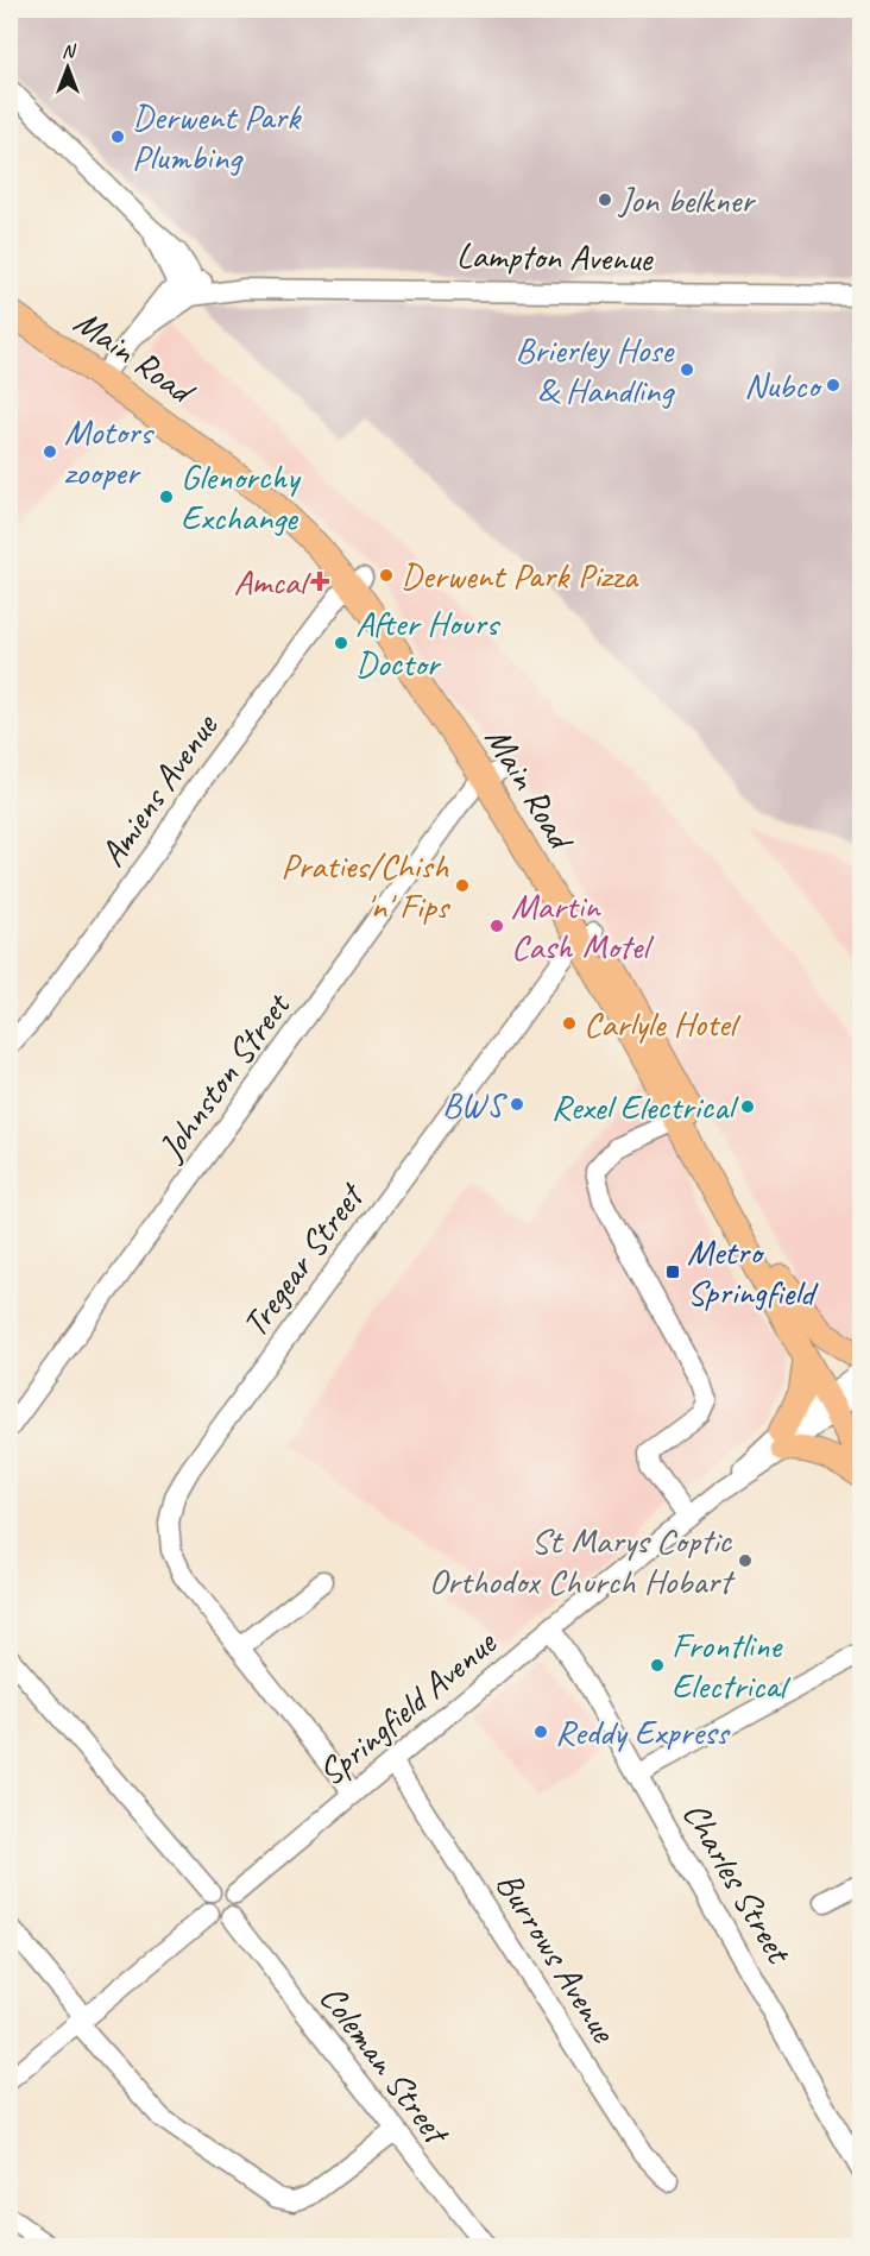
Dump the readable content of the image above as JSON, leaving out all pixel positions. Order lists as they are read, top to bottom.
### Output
{
  "streets": {
    "main road": ["Main Road"],
    "street": [
      "Lampton Avenue",
      "Amiens Avenue",
      "Johnston Street",
      "Tregear Street",
      "Springfield Avenue",
      "Charles Street",
      "Burrows Avenue",
      "Coleman Street"
    ]
  },
  "crossings": [
    ["Main Road", "Amiens Avenue"],
    ["Main Road", "Johnston Street"],
    ["Main Road", "Tregear Street"],
    ["Main Road", "Springfield Avenue"],
    ["Tregear Street", "Springfield Avenue"],
    ["Springfield Avenue", "Charles Street"],
    ["Springfield Avenue", "Burrows Avenue"],
    ["Springfield Avenue", "Coleman Street"]
  ],
  "places": {
    "other": [
      "Derwent Park Plumbing",
      "Jon belkner",
      "Brierley Hose & Handling",
      "Nubco",
      "Motors zooper",
      "Glenorchy Exchange",
      "Derwent Park Pizza",
      "After Hours Doctor",
      "Praties/Chish 'n' Fips",
      "Martin Cash Motel",
      "Carlyle Hotel",
      "BWS",
      "Rexel Electrical",
      "St Marys Coptic Orthodox Church Hobart",
      "Frontline Electrical",
      "Reddy Express"
    ],
    "health": ["Amcal"],
    "transit": ["Metro Springfield"]
  },
  "north": "top"
}
